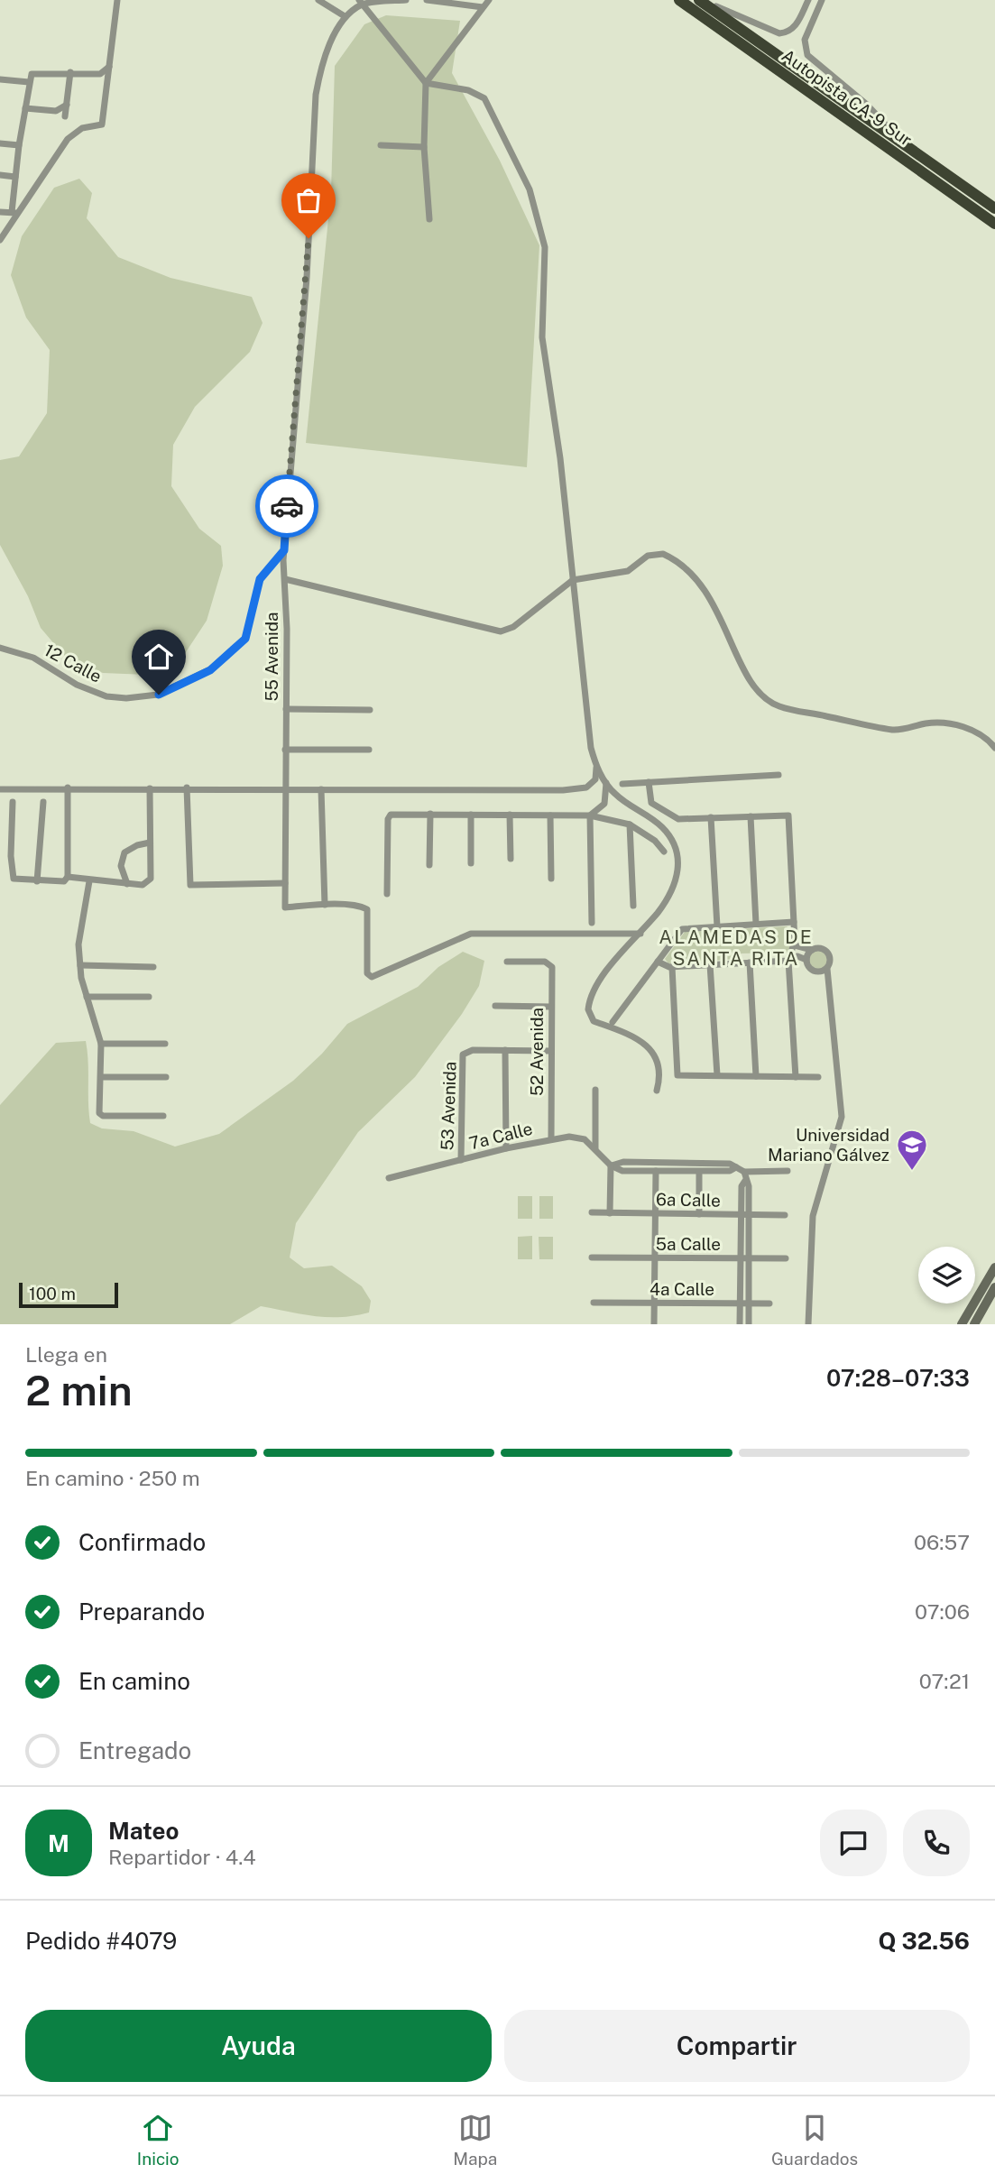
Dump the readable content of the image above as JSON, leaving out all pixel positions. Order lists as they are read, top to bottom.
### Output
{
  "streets": {
    "highway": ["Autopista CA-9 Sur"],
    "street": [
      "55 Avenida",
      "12 Calle",
      "52 Avenida",
      "53 Avenida",
      "7a Calle",
      "6a Calle",
      "5a Calle",
      "4a Calle"
    ]
  },
  "crossings": [
    ["55 Avenida", "12 Calle"],
    ["52 Avenida", "7a Calle"],
    ["53 Avenida", "7a Calle"]
  ],
  "districts": ["ALAMEDAS DE SANTA RITA"],
  "places": {
    "school or university": ["Universidad Mariano Gálvez"]
  },
  "scale_bar": "100 m",
  "page": {
    "scale": "100 m",
    "heading": ["2 min", "Llega en", "07:28–07:33"],
    "panel": [
      "Mateo",
      "Repartidor · 4.4",
      "Pedido #4079",
      "Q 32.56"
    ],
    "bar": "En camino · 250 m",
    "list": [
      ["Confirmado", "06:57"],
      ["Preparando", "07:06"],
      ["En camino", "07:21"],
      "Entregado"
    ],
    "round": "M",
    "buttons": ["Ayuda", "Compartir"],
    "tabs": ["Inicio", "Mapa", "Guardados"]
  }
}
